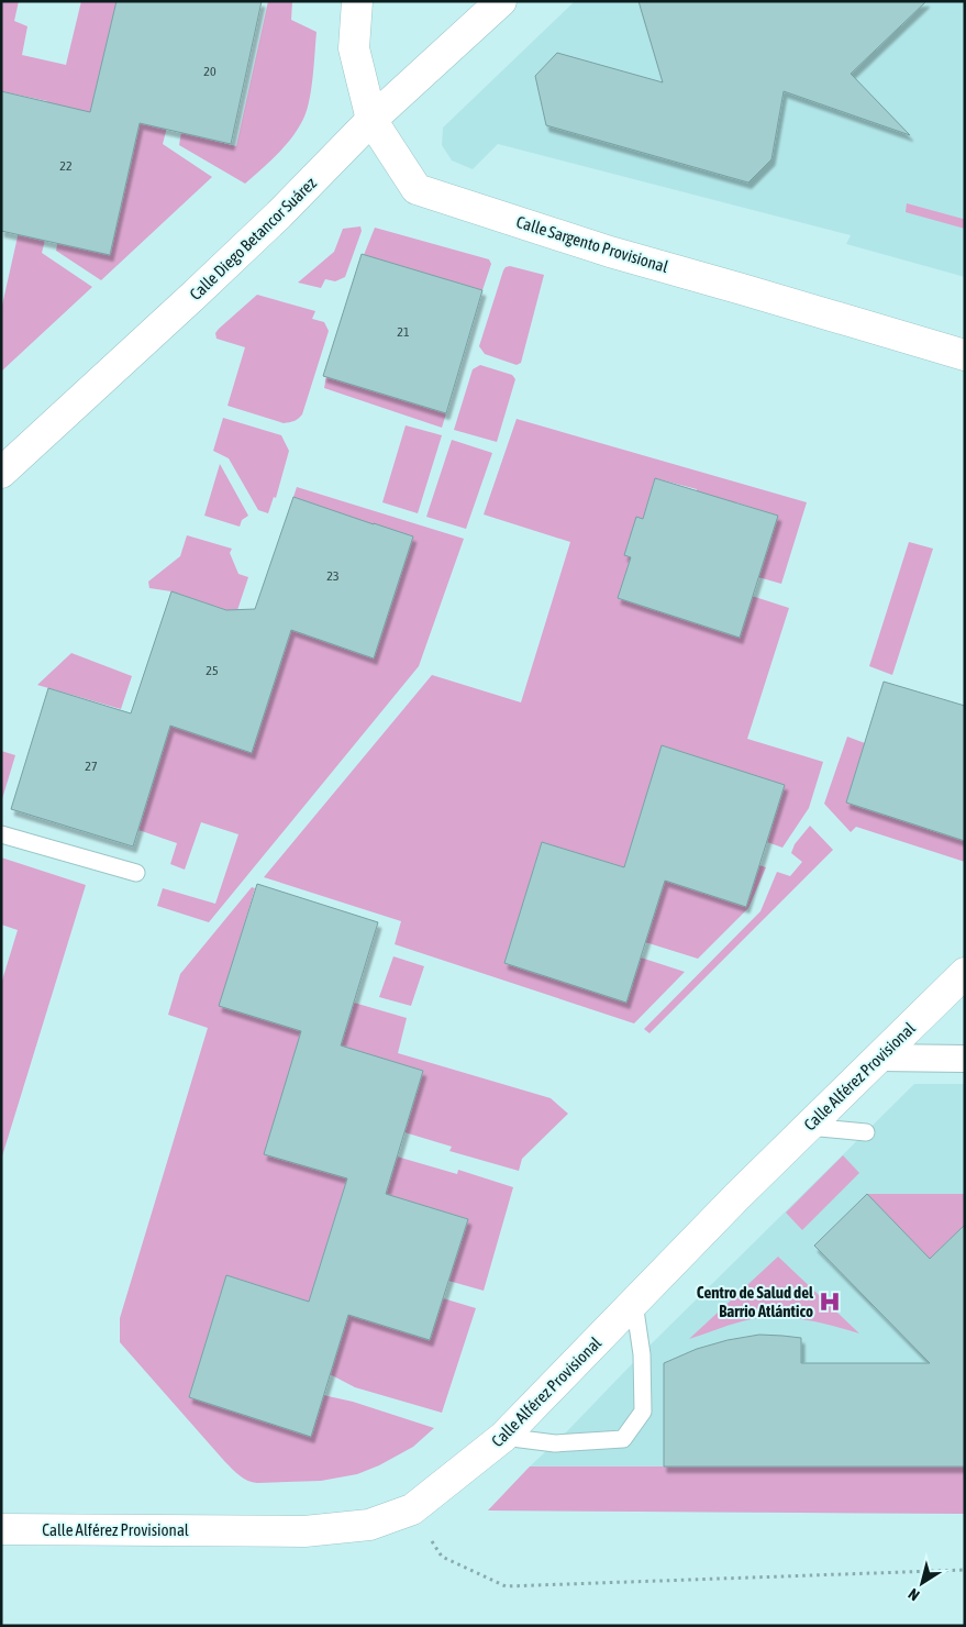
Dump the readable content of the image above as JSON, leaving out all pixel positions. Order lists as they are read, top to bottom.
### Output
{
  "streets": {
    "street": ["Calle Diego Betancor Suárez", "Calle Sargento Provisional", "Calle Alférez Provisional"]
  },
  "crossings": [
    ["Calle Diego Betancor Suárez", "Calle Sargento Provisional"]
  ],
  "places": {
    "hospital": ["Centro de Salud del Barrio Atlántico"]
  },
  "house_numbers": [
    "20",
    "22",
    "21",
    "23",
    "25",
    "27"
  ],
  "north": "bottom left"
}
